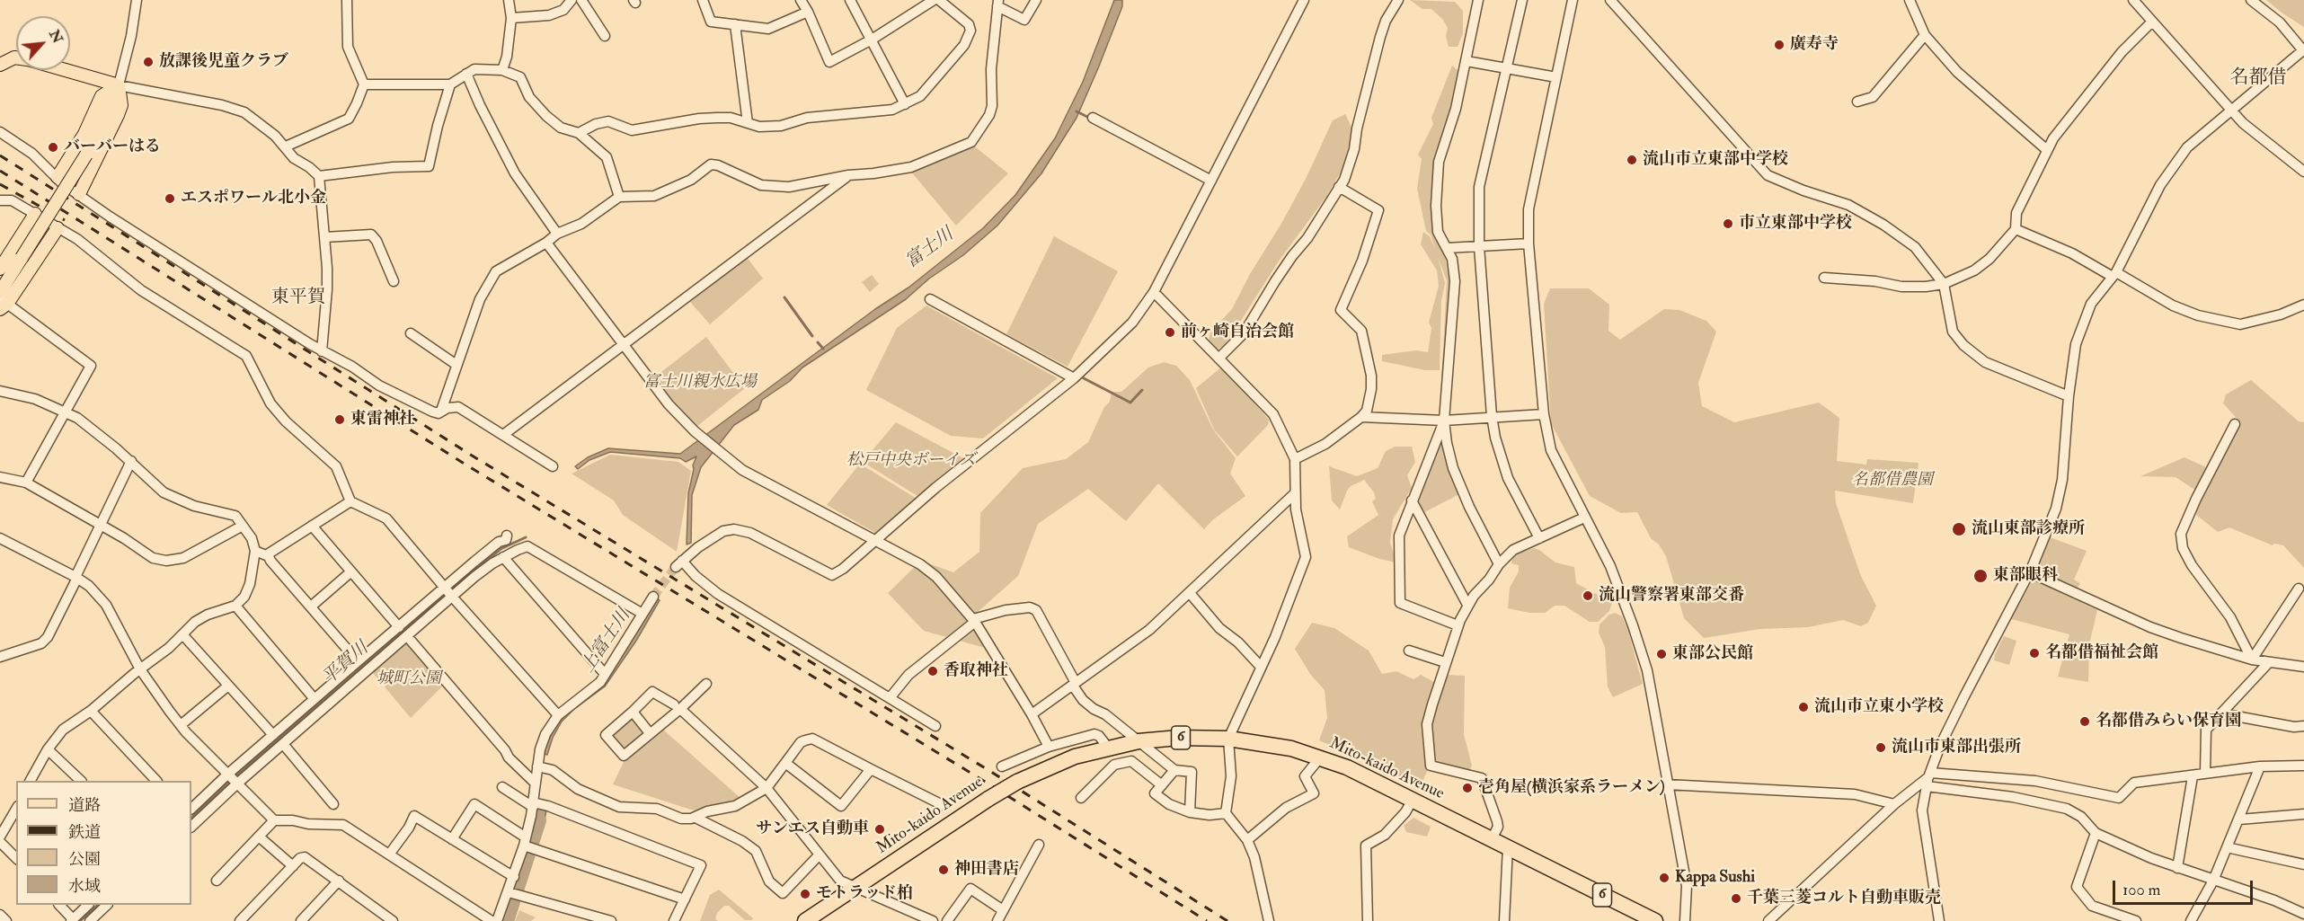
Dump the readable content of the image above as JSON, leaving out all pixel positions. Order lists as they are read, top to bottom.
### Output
{
  "streets": {
    "highway": ["6", "Mito-kaido Avenue"]
  },
  "districts": ["名都借", "東平賀"],
  "water": ["富士川", "上富士川", "平賀川"],
  "parks": [
    "富士川親水広場",
    "松戸中央ボーイズ",
    "名都借農園",
    "城町公園"
  ],
  "places": [
    "廣寿寺",
    "放課後児童クラブ",
    "バーバーはる",
    "流山市立東部中学校",
    "エスポワール北小金",
    "市立東部中学校",
    "前ヶ崎自治会館",
    "東雷神社",
    "流山東部診療所",
    "東部眼科",
    "流山警察署東部交番",
    "名都借福祉会館",
    "東部公民館",
    "香取神社",
    "流山市立東小学校",
    "名都借みらい保育園",
    "流山市東部出張所",
    "壱角屋(横浜家系ラーメン)",
    "サンエス自動車",
    "神田書店",
    "Kappa Sushi",
    "モトラッド柏",
    "千葉三菱コルト自動車販売"
  ],
  "legend": [
    "道路",
    "鉄道",
    "公園",
    "水域"
  ],
  "scale_bar": "100 m",
  "north": "top right"
}
